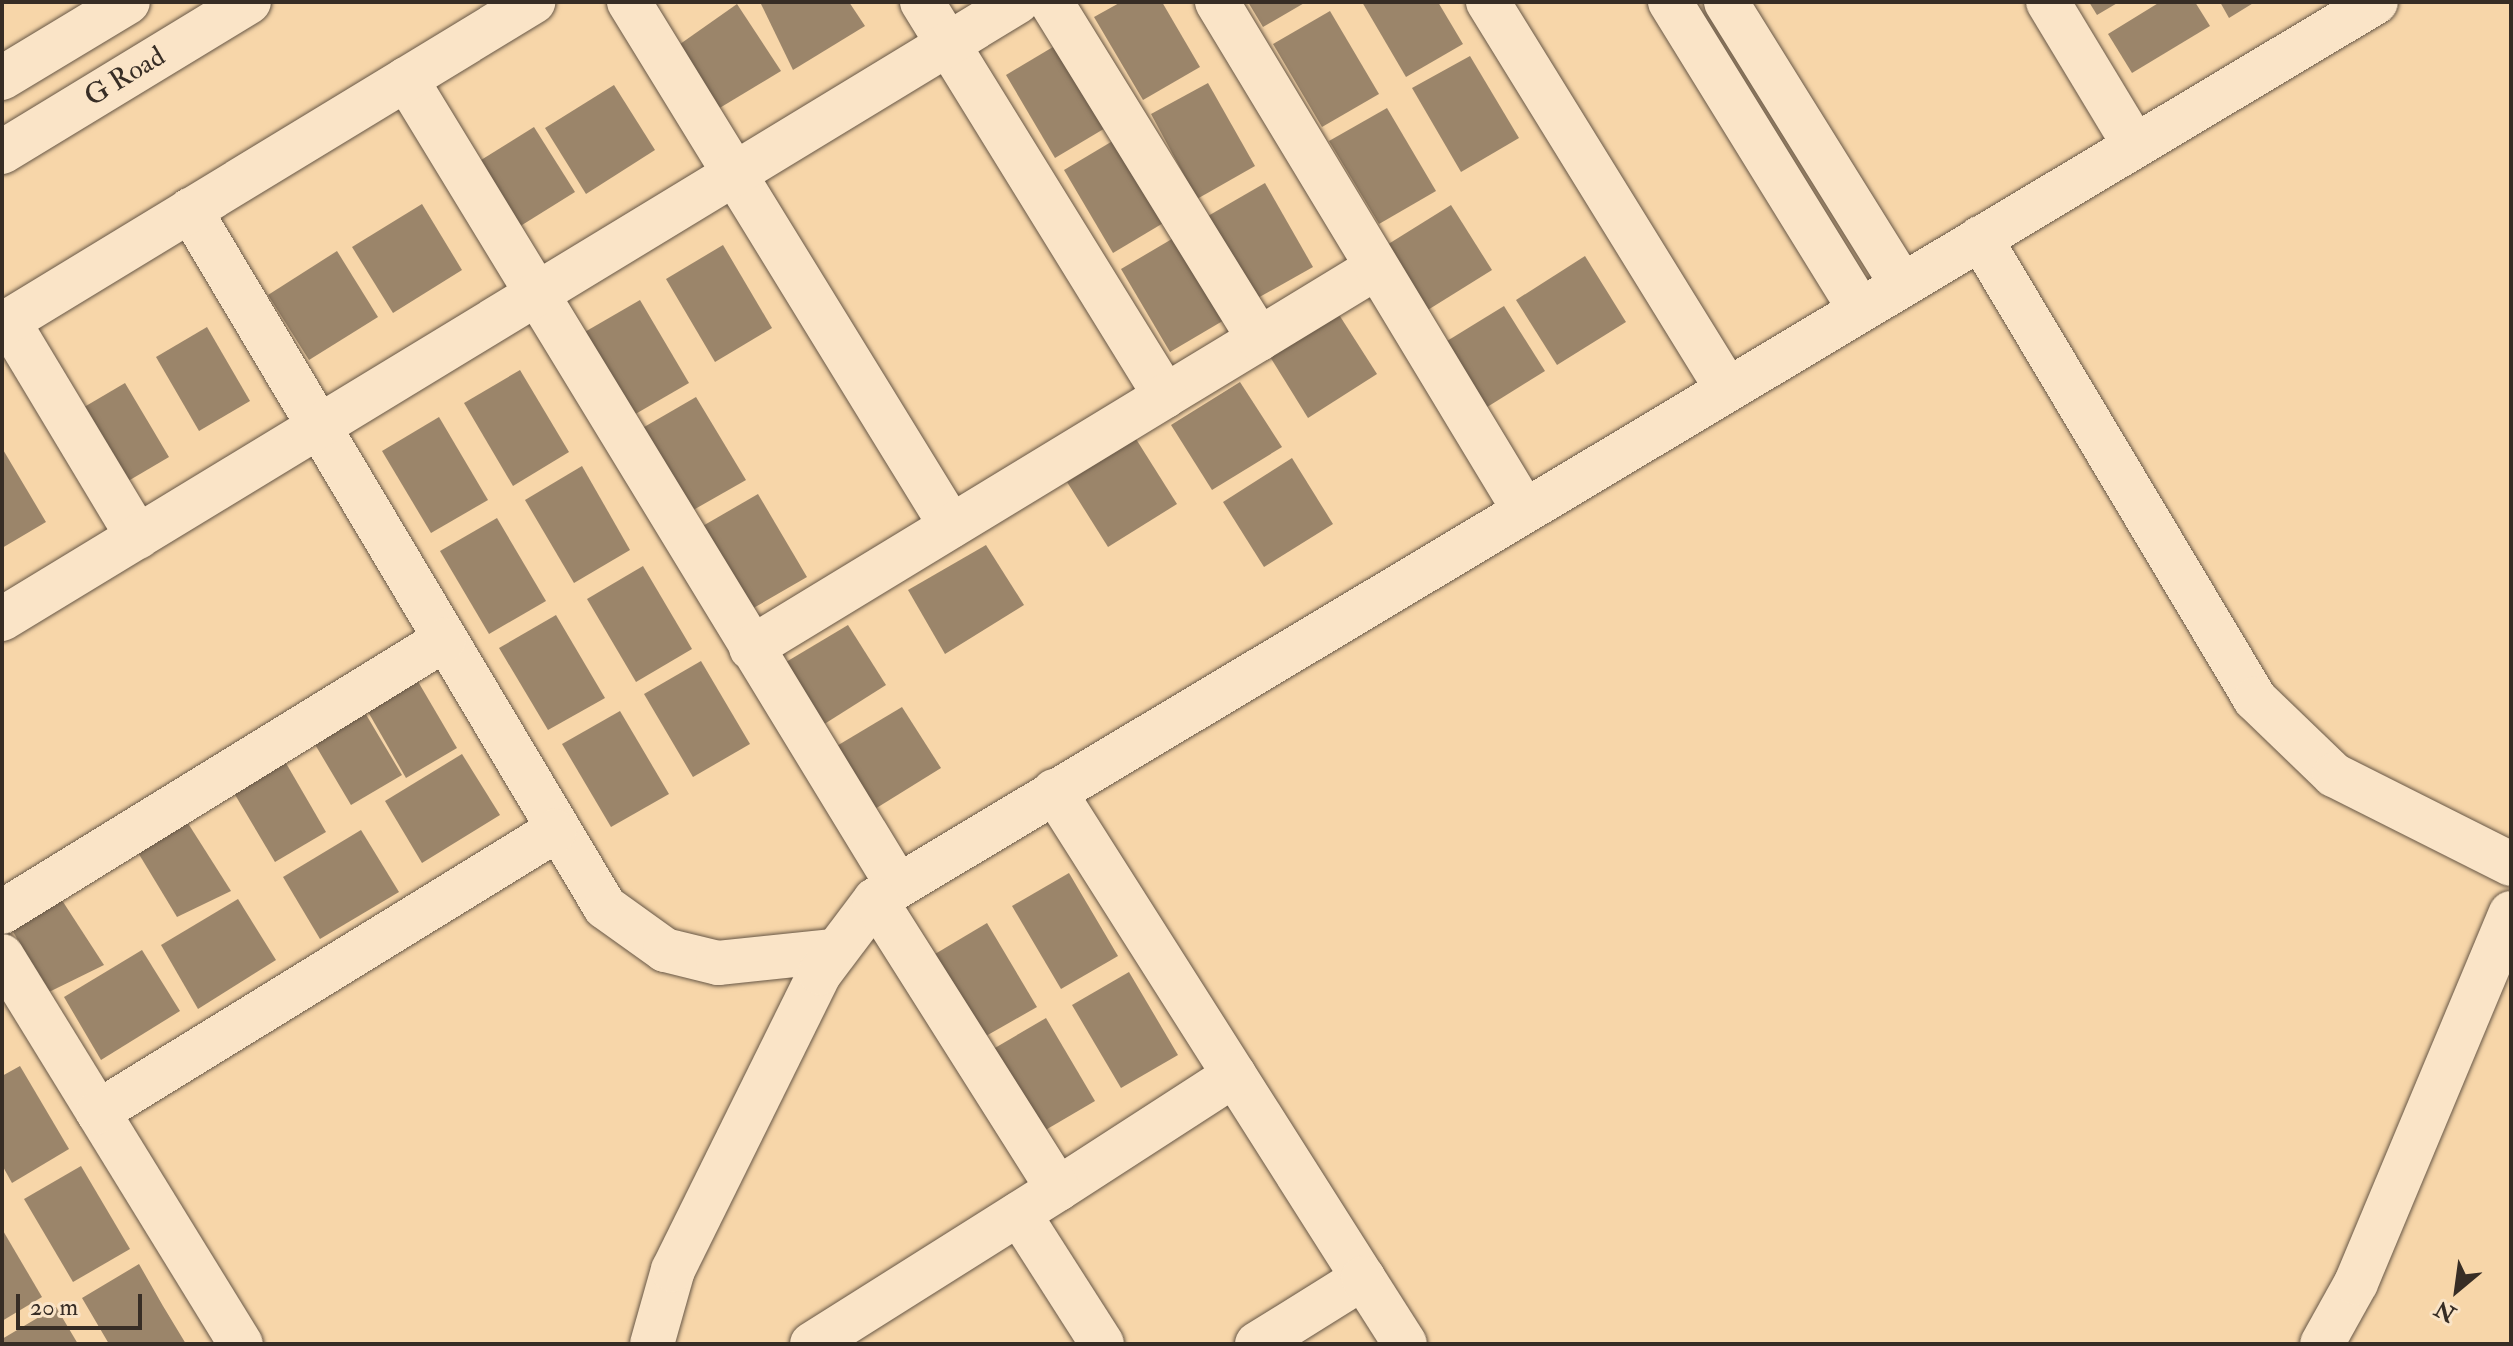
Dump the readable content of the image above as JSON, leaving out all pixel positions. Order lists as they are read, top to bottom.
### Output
{
  "streets": {
    "street": ["G Road"]
  },
  "scale_bar": "20 m",
  "north": "bottom left"
}
